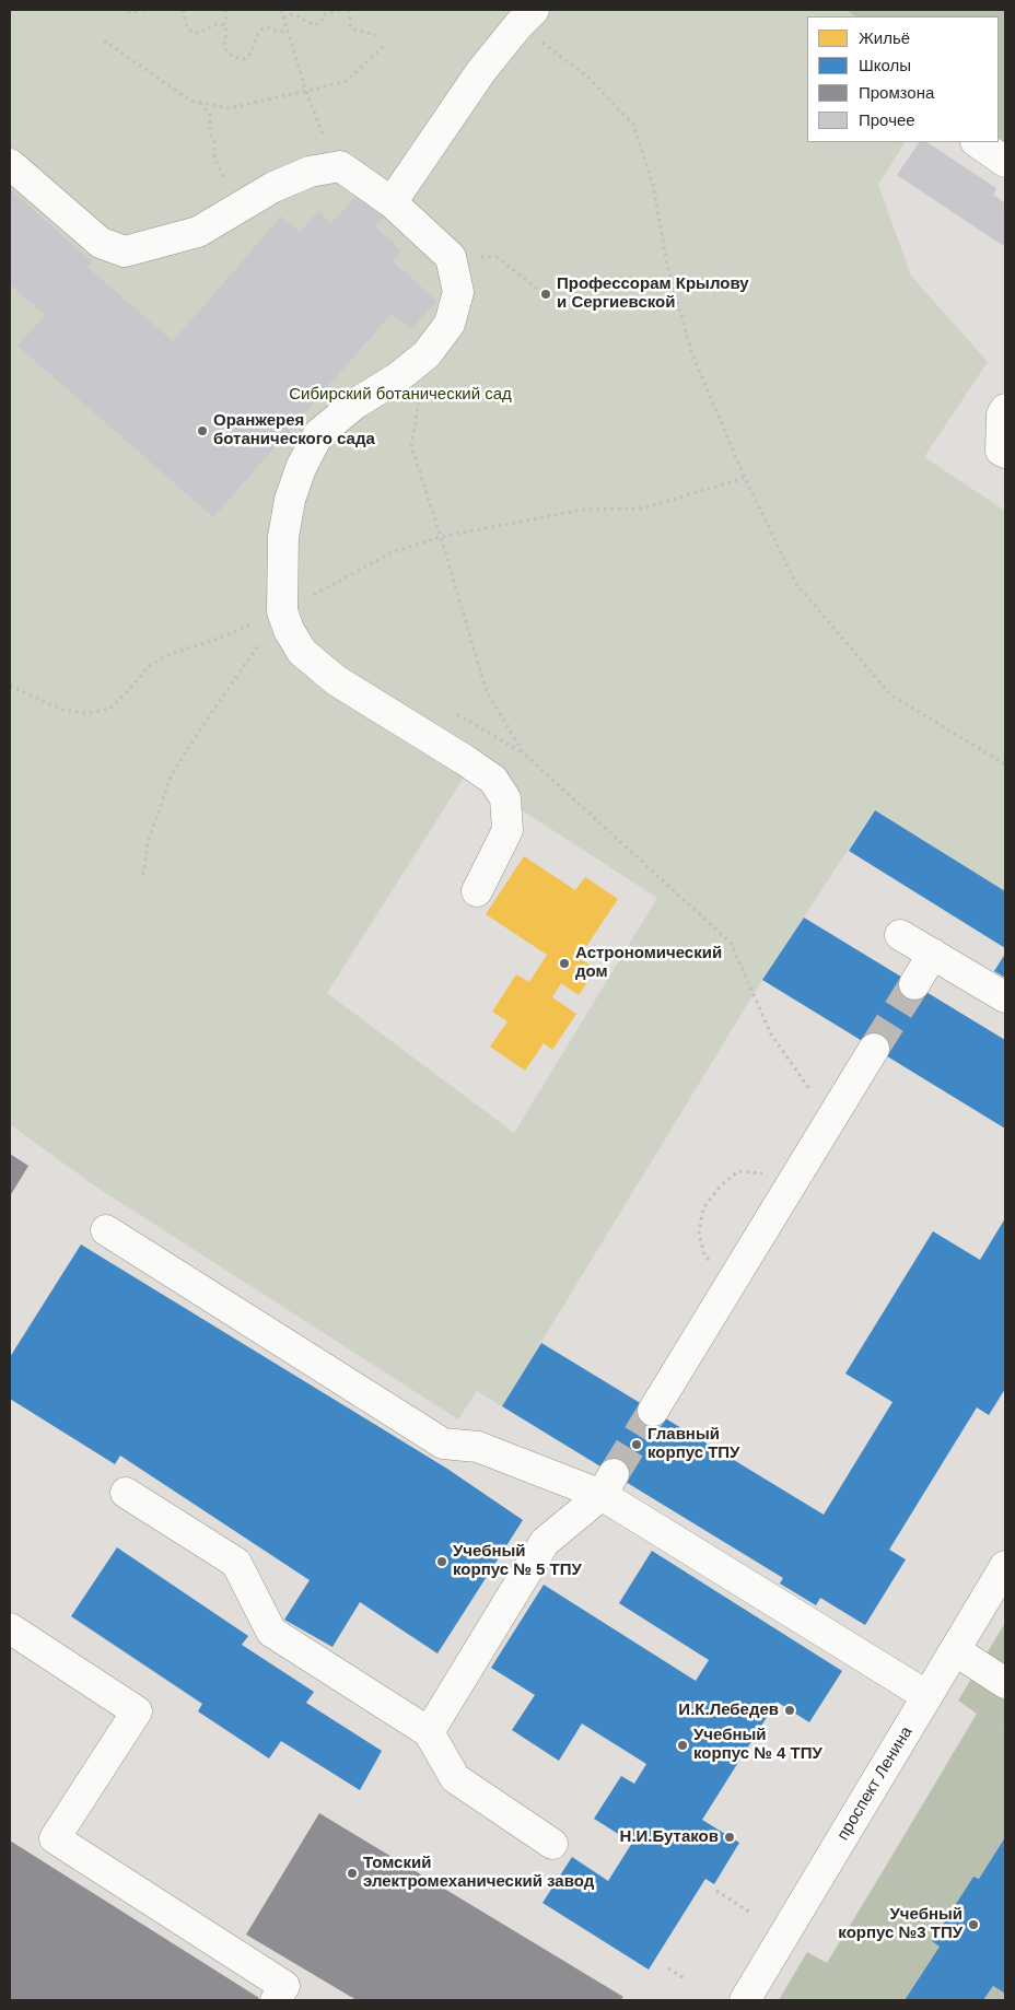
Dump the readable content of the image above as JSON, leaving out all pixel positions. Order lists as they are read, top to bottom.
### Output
{
  "streets": {
    "main road": ["проспект Ленина"]
  },
  "parks": ["Сибирский ботанический сад"],
  "places": [
    "Профессорам Крылову и Сергиевской",
    "Оранжерея ботанического сада",
    "Астрономический дом",
    "Главный корпус ТПУ",
    "Учебный корпус № 5 ТПУ",
    "И.К.Лебедев",
    "Учебный корпус № 4 ТПУ",
    "Н.И.Бутаков",
    "Томский электромеханический завод",
    "Учебный корпус №3 ТПУ"
  ],
  "legend": [
    "Жильё",
    "Школы",
    "Промзона",
    "Прочее"
  ]
}
